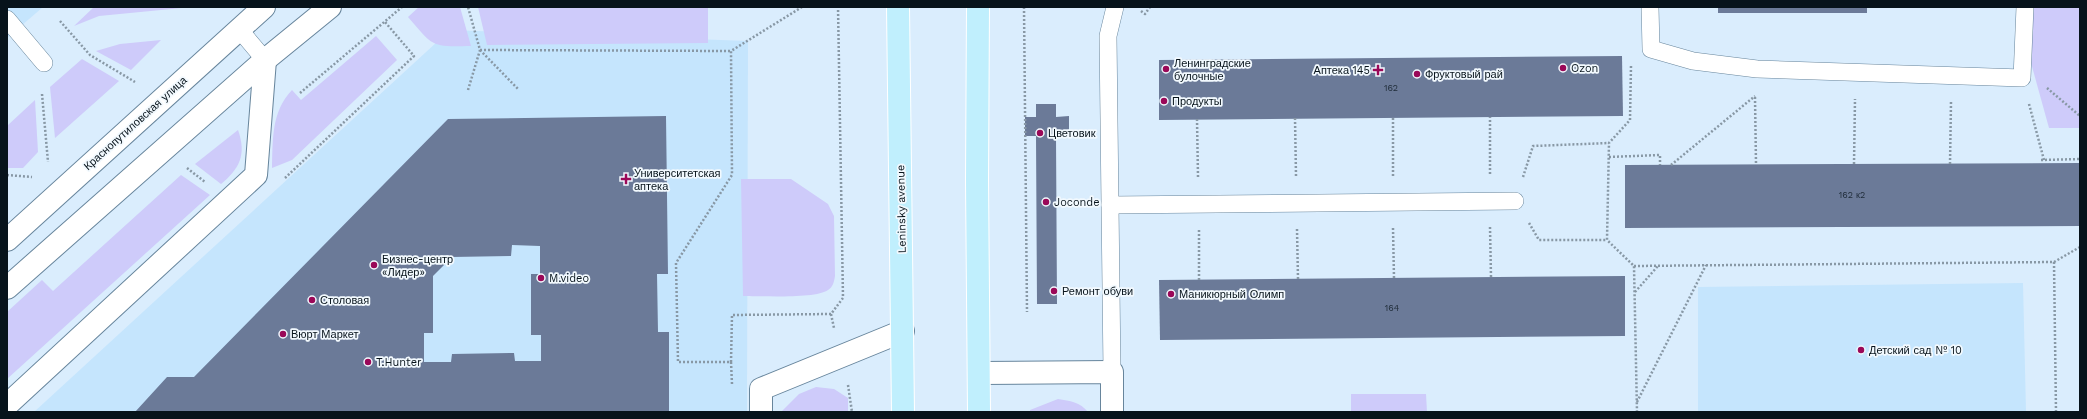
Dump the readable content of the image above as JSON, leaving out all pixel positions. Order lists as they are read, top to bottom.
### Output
{
  "streets": {
    "main road": ["Leninsky avenue"],
    "street": ["Краснопутиловская улица"]
  },
  "places": {
    "other": [
      "Ozon",
      "Ленинградские булочные",
      "Фруктовый рай",
      "Продукты",
      "Цветовик",
      "Joconde",
      "Бизнес-центр «Лидер»",
      "M.video",
      "Ремонт обуви",
      "Маникюрный Олимп",
      "Столовая",
      "Вюрт Маркет",
      "Детский сад № 10",
      "T.Hunter"
    ],
    "health": ["Аптека 145", "Университетская аптека"]
  },
  "house_numbers": ["162", "162 к2", "164"]
}
